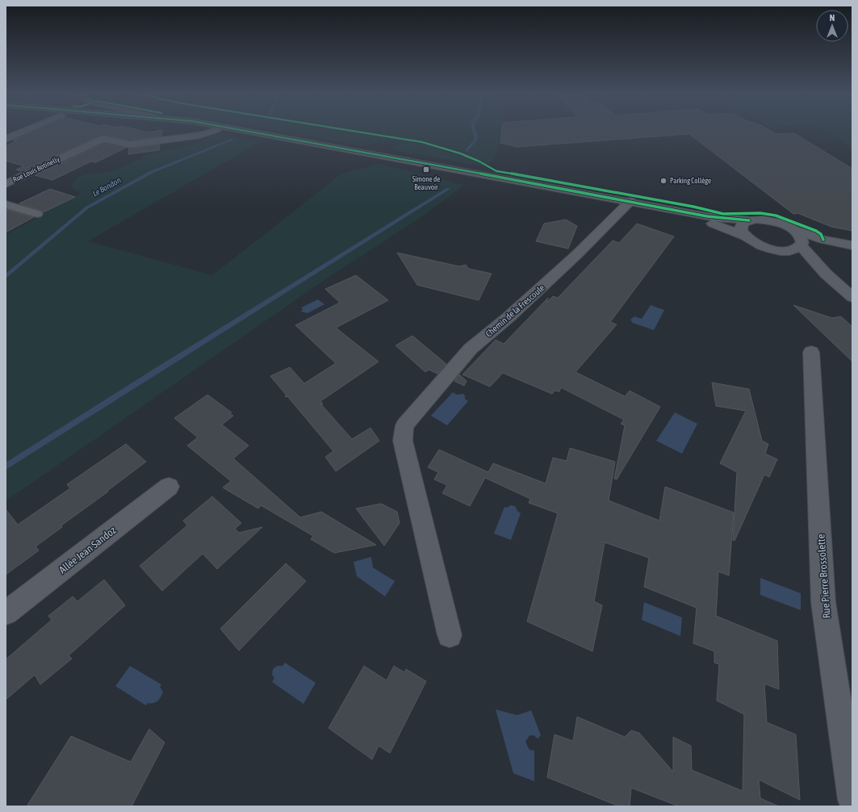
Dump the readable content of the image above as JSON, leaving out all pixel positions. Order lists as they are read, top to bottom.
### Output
{
  "streets": {
    "street": [
      "Rue Louis Botinelly",
      "Chemin de la Frescoule",
      "Allée Jean Sandoz",
      "Rue Pierre Brossolette"
    ]
  },
  "water": ["Le Bondon"],
  "places": {
    "transit": ["Simone de Beauvoir"],
    "other": ["Parking Collège"]
  },
  "north": "top"
}
